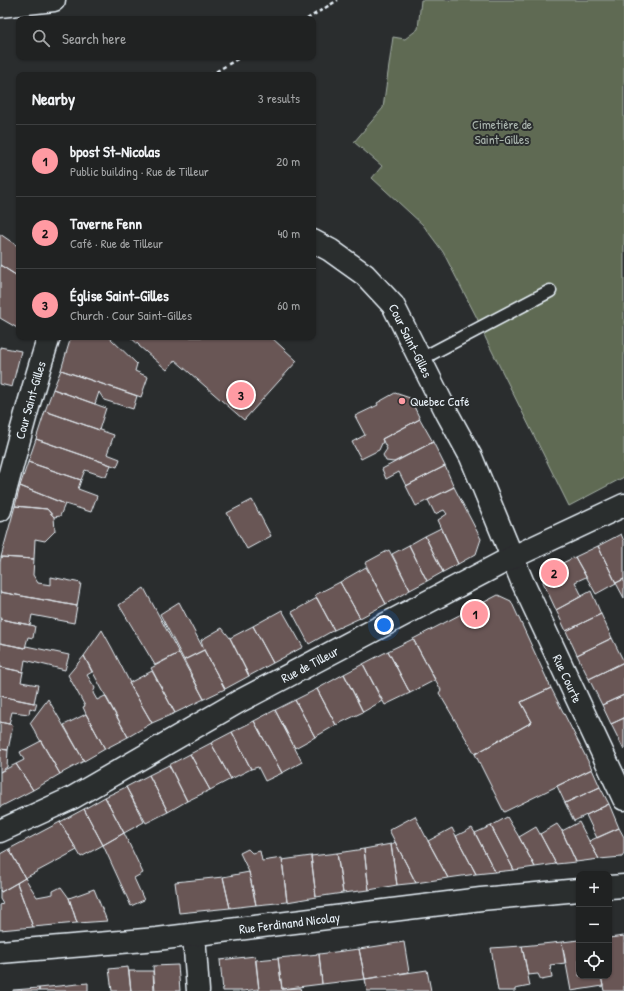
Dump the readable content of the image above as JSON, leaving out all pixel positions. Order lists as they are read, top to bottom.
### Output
{
  "streets": {
    "street": [
      "Cour Saint-Gilles",
      "Rue de Tilleur",
      "Rue Courte",
      "Rue Ferdinand Nicolay"
    ]
  },
  "crossings": [
    ["Cour Saint-Gilles", "Rue de Tilleur"],
    ["Cour Saint-Gilles", "Rue Courte"],
    ["Rue de Tilleur", "Rue Courte"]
  ],
  "parks": ["Cimetière de Saint-Gilles"],
  "places": ["Quebec Café"],
  "page": {
    "search": "Search here",
    "heading": ["Nearby", "3 results"],
    "list": [
      {
        "mark": "1",
        "name": "bpost St-Nicolas",
        "note": "Public building · Rue de Tilleur",
        "value": "20 m"
      },
      {
        "mark": "2",
        "name": "Taverne Fenn",
        "note": "Café · Rue de Tilleur",
        "value": "40 m"
      },
      {
        "mark": "3",
        "name": "Église Saint-Gilles",
        "note": "Church · Cour Saint-Gilles",
        "value": "60 m"
      }
    ],
    "pins": ["3", "2", "1"],
    "map_buttons": ["+", "−"]
  }
}
